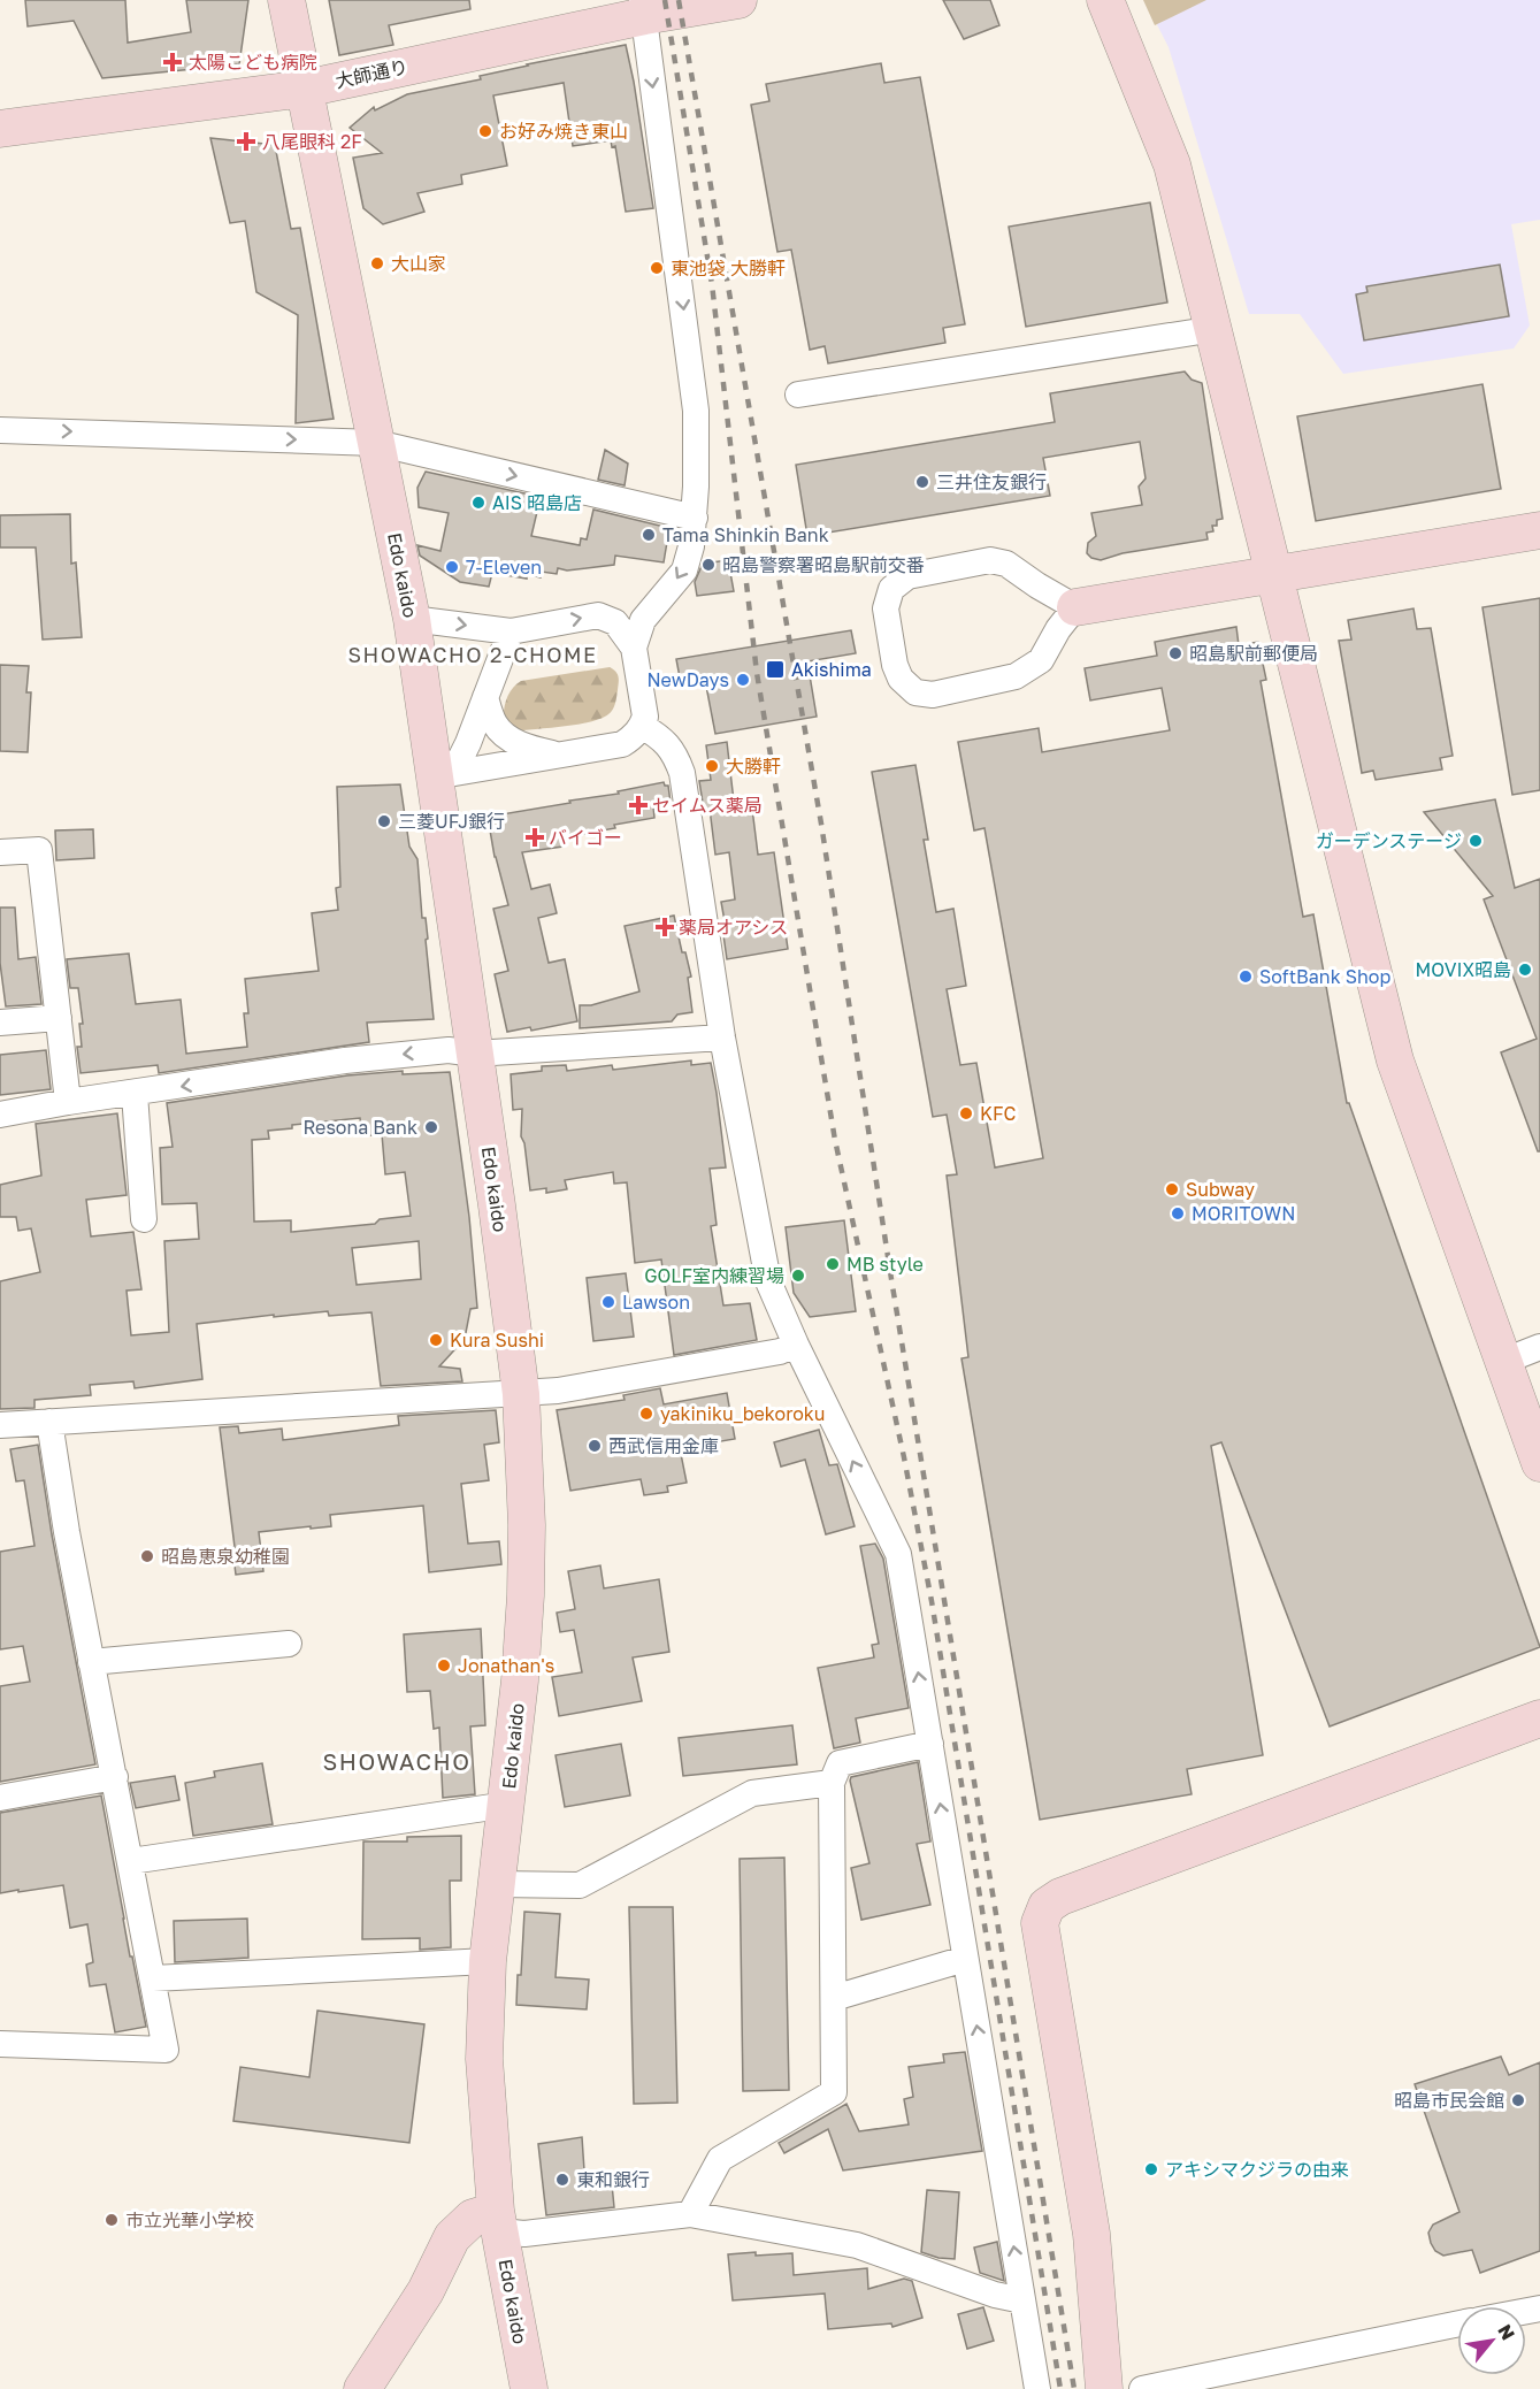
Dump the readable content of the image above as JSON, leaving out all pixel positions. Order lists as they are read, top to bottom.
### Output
{
  "streets": {
    "street": ["大師通り", "Edo kaido"]
  },
  "crossings": [
    ["大師通り", "Edo kaido"]
  ],
  "districts": ["SHOWACHO 2-CHOME", "SHOWACHO"],
  "places": {
    "health": [
      "太陽こども病院",
      "八尾眼科 2F",
      "セイムス薬局",
      "バイゴー",
      "薬局オアシス"
    ],
    "other": [
      "お好み焼き東山",
      "大山家",
      "東池袋 大勝軒",
      "三井住友銀行",
      "AIS 昭島店",
      "Tama Shinkin Bank",
      "昭島警察署昭島駅前交番",
      "7-Eleven",
      "昭島駅前郵便局",
      "NewDays",
      "大勝軒",
      "三菱UFJ銀行",
      "ガーデンステージ",
      "MOVIX昭島",
      "SoftBank Shop",
      "KFC",
      "Resona Bank",
      "Subway",
      "MORITOWN",
      "MB style",
      "GOLF室内練習場",
      "Lawson",
      "Kura Sushi",
      "yakiniku_bekoroku",
      "西武信用金庫",
      "昭島恵泉幼稚園",
      "Jonathan's",
      "昭島市民会館",
      "アキシマクジラの由来",
      "東和銀行",
      "市立光華小学校"
    ],
    "transit": ["Akishima"]
  },
  "north": "top right"
}
